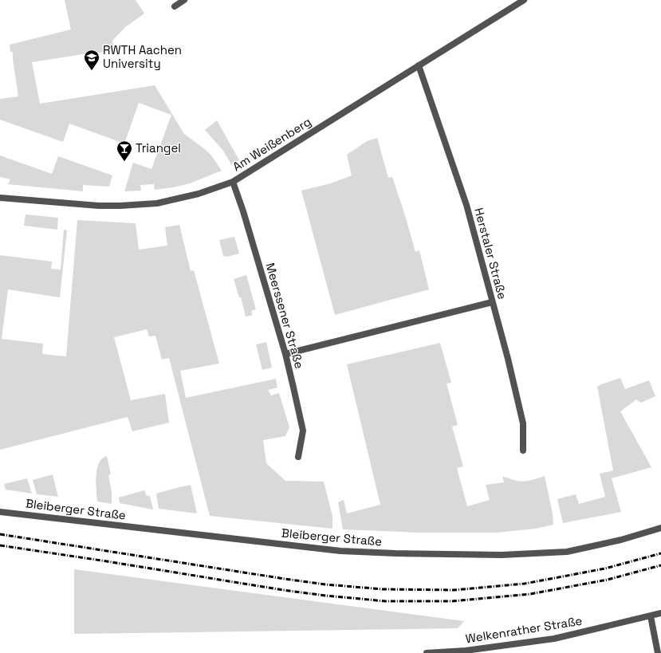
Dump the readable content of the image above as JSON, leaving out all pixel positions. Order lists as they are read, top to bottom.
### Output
{
  "streets": {
    "street": [
      "Am Weißenberg",
      "Herstaler Straße",
      "Meerssener Straße",
      "Bleiberger Straße",
      "Welkenrather Straße"
    ]
  },
  "crossings": [
    ["Am Weißenberg", "Herstaler Straße"],
    ["Am Weißenberg", "Meerssener Straße"]
  ],
  "places": {
    "school or university": ["RWTH Aachen University"],
    "bar": ["Triangel"]
  }
}
